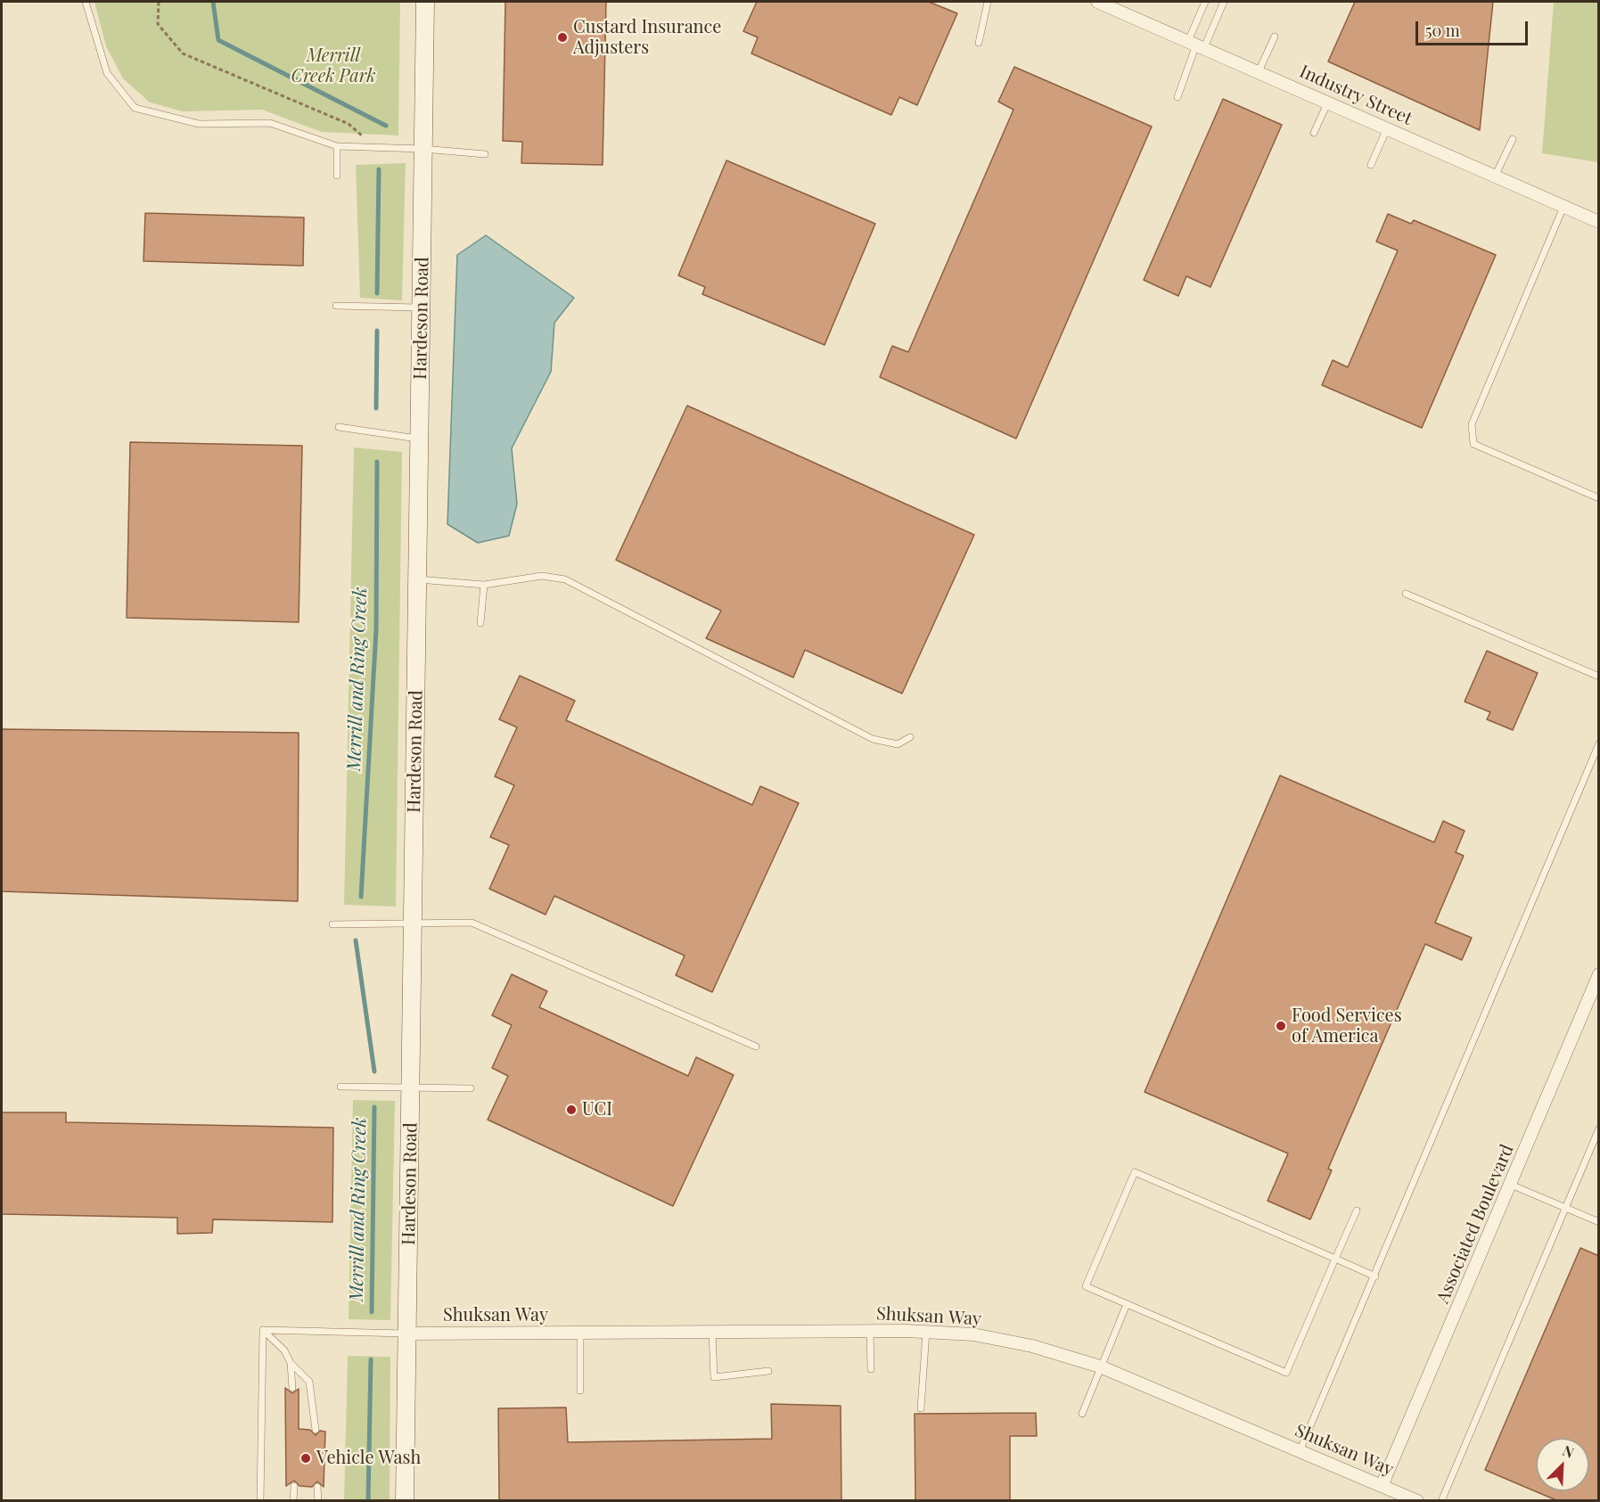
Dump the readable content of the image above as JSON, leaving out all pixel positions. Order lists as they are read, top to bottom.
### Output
{
  "streets": {
    "street": [
      "Industry Street",
      "Hardeson Road",
      "Associated Boulevard",
      "Shuksan Way"
    ]
  },
  "crossings": [
    ["Hardeson Road", "Shuksan Way"],
    ["Associated Boulevard", "Shuksan Way"]
  ],
  "water": ["Merrill and Ring Creek"],
  "parks": ["Merrill Creek Park"],
  "places": [
    "Custard Insurance Adjusters",
    "Food Services of America",
    "UCI",
    "Vehicle Wash"
  ],
  "scale_bar": "50 m",
  "north": "top right"
}
